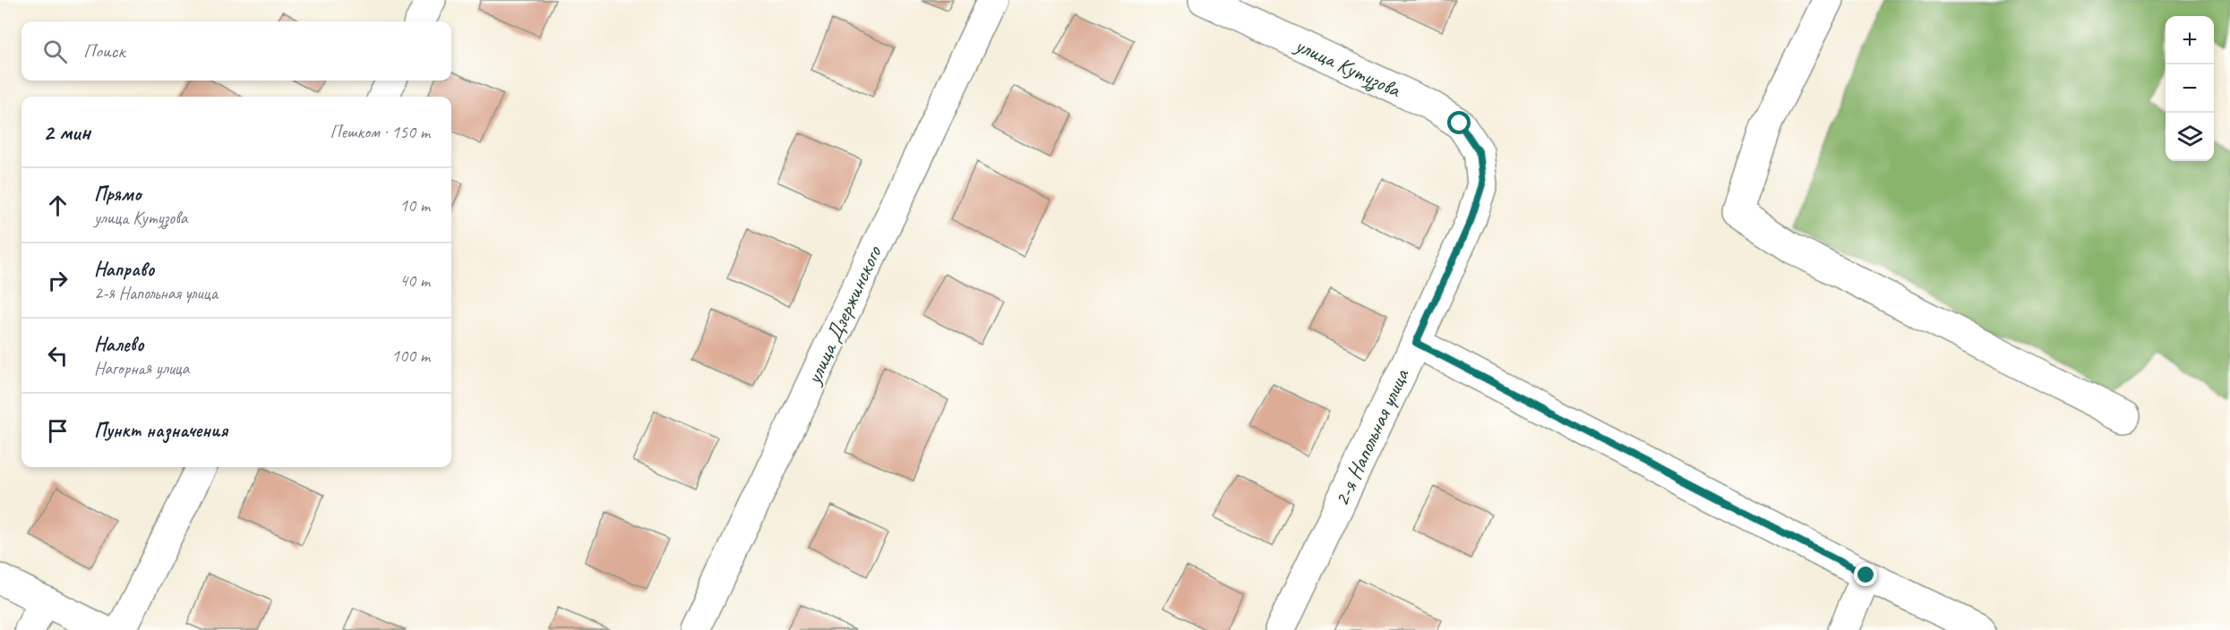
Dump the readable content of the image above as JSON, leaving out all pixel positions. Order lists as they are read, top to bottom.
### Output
{
  "streets": {
    "street": ["улица Кутузова", "улица Дзержинского", "2-я Напольная улица"]
  },
  "crossings": [
    ["улица Кутузова", "2-я Напольная улица"]
  ],
  "page": {
    "map_buttons": ["+", "−"],
    "search": "Поиск",
    "heading": ["2 мин", "Пешком · 150 m"],
    "list": [
      ["Прямо", "улица Кутузова", "10 m"],
      ["Направо", "2-я Напольная улица", "40 m"],
      ["Налево", "Нагорная улица", "100 m"],
      "Пункт назначения"
    ]
  }
}
